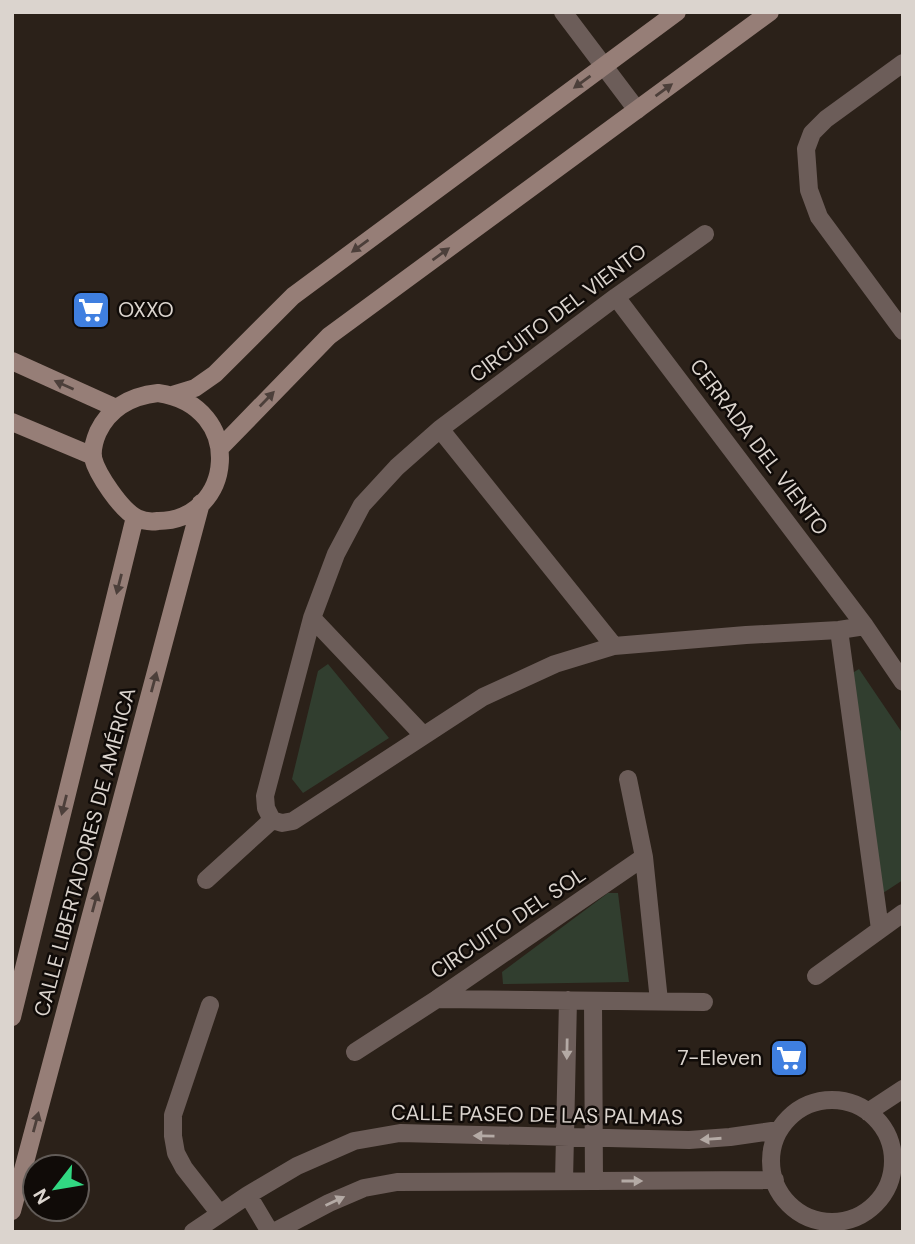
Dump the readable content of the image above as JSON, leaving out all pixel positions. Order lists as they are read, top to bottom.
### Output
{
  "streets": {
    "street": [
      "CIRCUITO DEL VIENTO",
      "CERRADA DEL VIENTO",
      "CALLE LIBERTADORES DE AMÉRICA",
      "CIRCUITO DEL SOL",
      "CALLE PASEO DE LAS PALMAS"
    ]
  },
  "crossings": [
    ["CIRCUITO DEL VIENTO", "CERRADA DEL VIENTO"]
  ],
  "places": {
    "supermarket": ["OXXO", "7-Eleven"]
  },
  "north": "bottom left"
}
